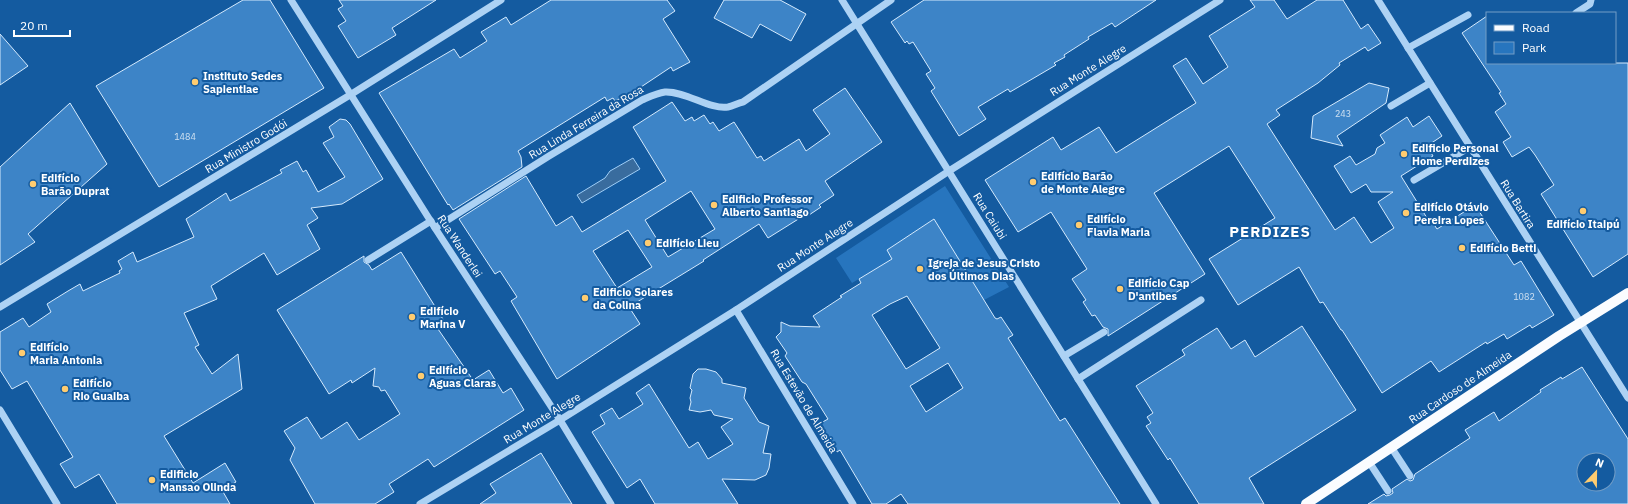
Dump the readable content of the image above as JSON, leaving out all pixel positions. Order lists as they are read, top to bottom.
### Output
{
  "streets": {
    "main road": ["Rua Cardoso de Almeida"],
    "street": [
      "Rua Monte Alegre",
      "Rua Linda Ferreira da Rosa",
      "Rua Ministro Godói",
      "Rua Bartira",
      "Rua Caiubi",
      "Rua Wanderlei",
      "Rua Estevão de Almeida"
    ]
  },
  "crossings": [
    ["Rua Monte Alegre", "Rua Caiubi"],
    ["Rua Monte Alegre", "Rua Wanderlei"],
    ["Rua Monte Alegre", "Rua Estevão de Almeida"],
    ["Rua Linda Ferreira da Rosa", "Rua Caiubi"],
    ["Rua Linda Ferreira da Rosa", "Rua Wanderlei"],
    ["Rua Ministro Godói", "Rua Wanderlei"],
    ["Rua Bartira", "Rua Cardoso de Almeida"]
  ],
  "districts": ["PERDIZES"],
  "places": [
    "Instituto Sedes Sapientiae",
    "Edificio Personal Home Perdizes",
    "Edifício Barão de Monte Alegre",
    "Edifício Barão Duprat",
    "Edificio Professor Alberto Santiago",
    "Edifício Itaipú",
    "Edifício Otávio Pereira Lopes",
    "Edifício Flavia Maria",
    "Edifício Lieu",
    "Edifício Betti",
    "Igreja de Jesus Cristo dos Últimos Dias",
    "Edifício Cap D'antibes",
    "Edificio Solares da Colina",
    "Edifício Marina V",
    "Edifício Maria Antonia",
    "Edifício Aguas Claras",
    "Edifício Rio Guaiba",
    "Edificio Mansao Olinda"
  ],
  "house_numbers": ["243", "1484", "1082"],
  "legend": ["Road", "Park"],
  "scale_bar": "20 m",
  "north": "top"
}
